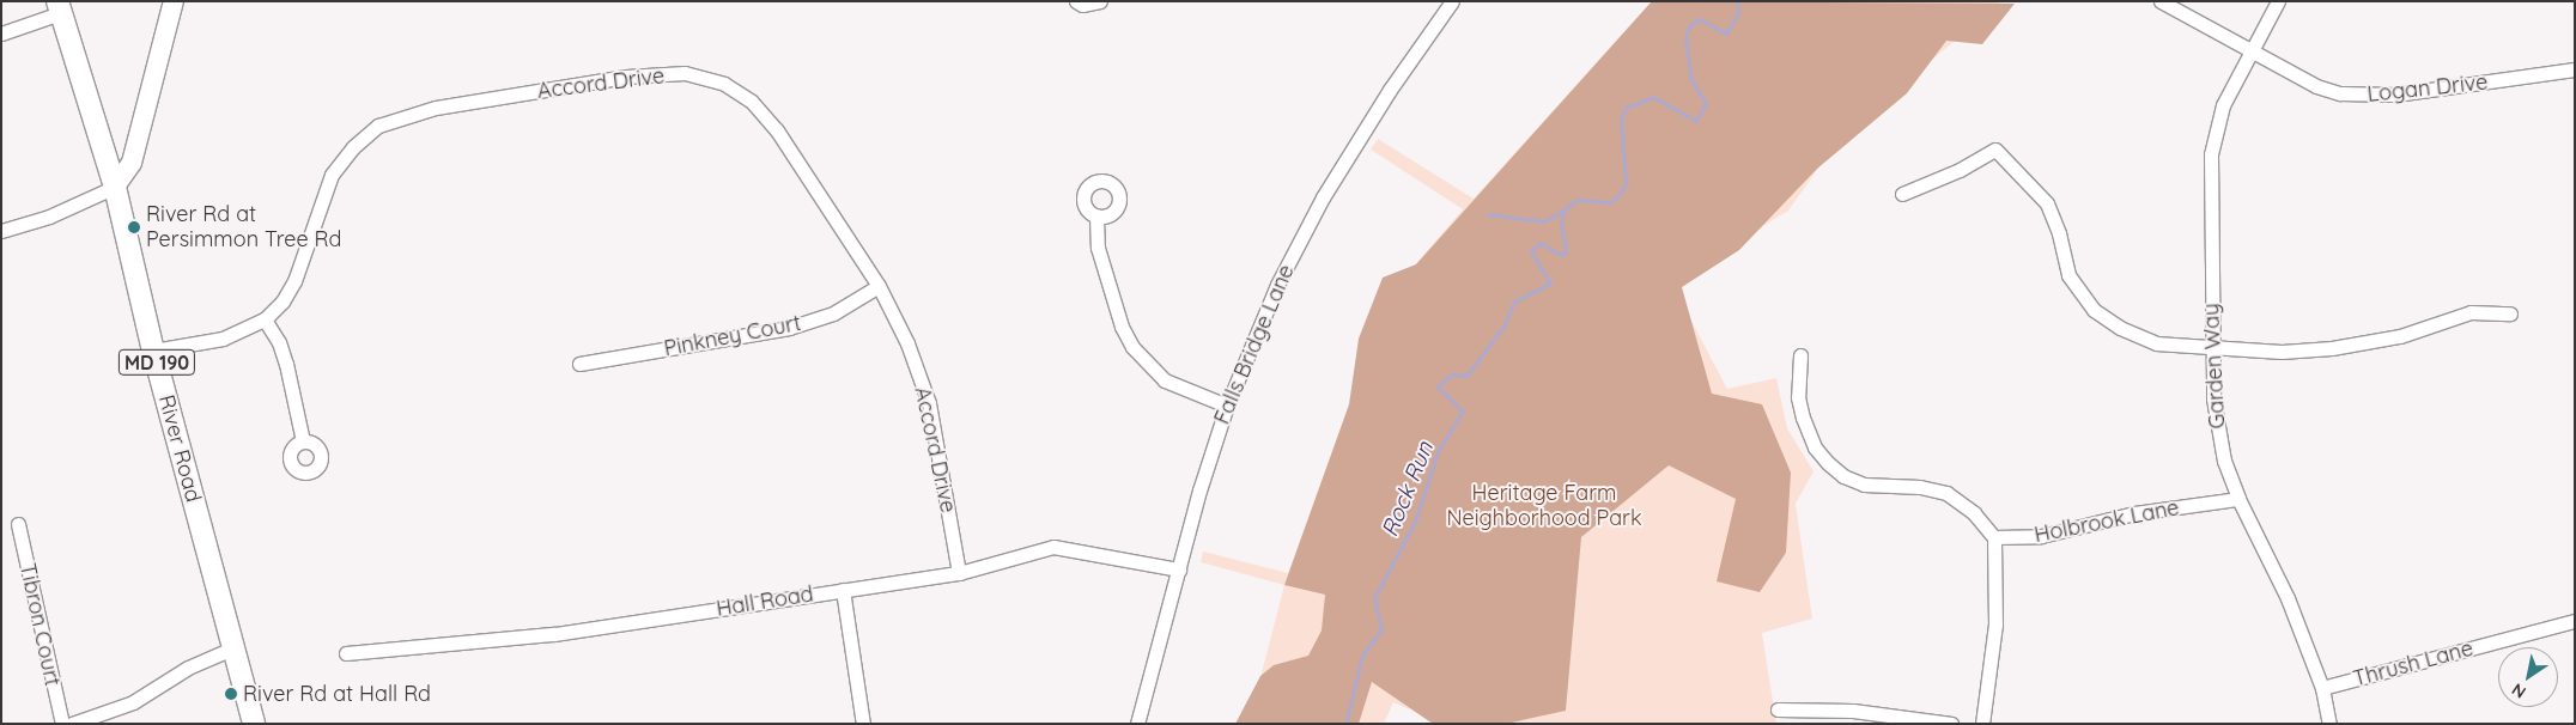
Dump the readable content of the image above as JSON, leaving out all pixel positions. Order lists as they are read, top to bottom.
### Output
{
  "streets": {
    "main road": ["MD 190", "River Road"],
    "street": [
      "Accord Drive",
      "Logan Drive",
      "Pinkney Court",
      "Falls Bridge Lane",
      "Garden Way",
      "Holbrook Lane",
      "Hall Road",
      "Tibron Court",
      "Thrush Lane"
    ]
  },
  "crossings": [
    ["Accord Drive", "Pinkney Court"],
    ["Accord Drive", "River Road"],
    ["Accord Drive", "Hall Road"],
    ["Logan Drive", "Garden Way"],
    ["Falls Bridge Lane", "Hall Road"],
    ["Garden Way", "Holbrook Lane"],
    ["Garden Way", "Thrush Lane"]
  ],
  "water": ["Rock Run"],
  "parks": ["Heritage Farm Neighborhood Park"],
  "places": ["River Rd at Persimmon Tree Rd", "River Rd at Hall Rd"],
  "north": "bottom left"
}
